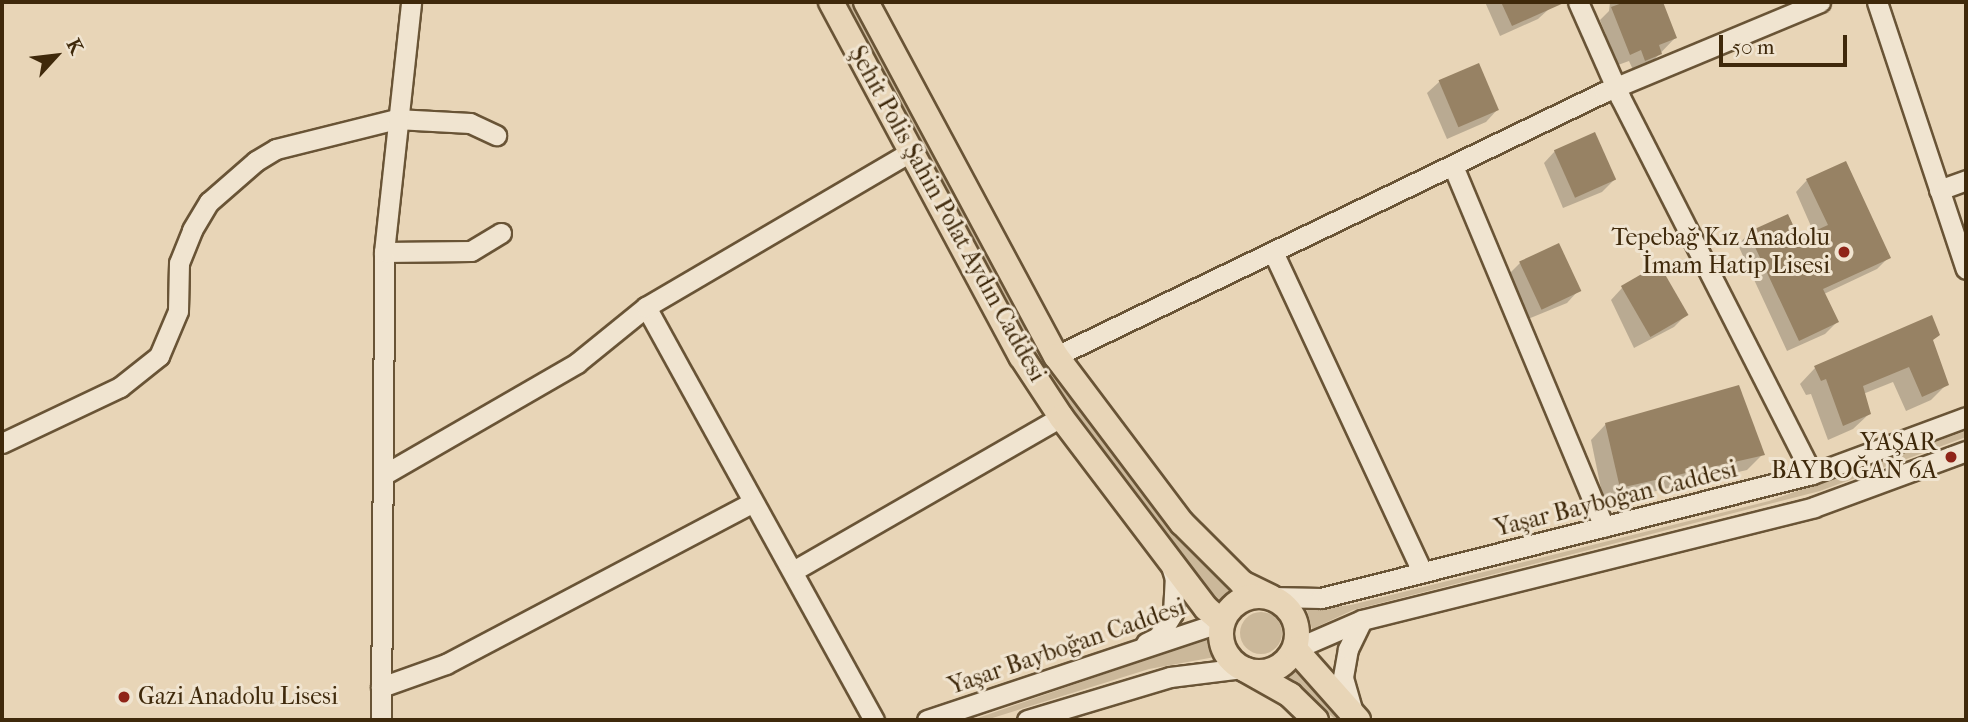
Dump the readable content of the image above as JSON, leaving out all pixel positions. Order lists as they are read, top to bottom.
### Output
{
  "streets": {
    "main road": ["Şehit Polis Şahin Polat Aydın Caddesi"],
    "street": ["Yaşar Bayboğan Caddesi"]
  },
  "crossings": [
    ["Şehit Polis Şahin Polat Aydın Caddesi", "Yaşar Bayboğan Caddesi"]
  ],
  "places": ["Tepebağ Kız Anadolu İmam Hatip Lisesi", "YAŞAR BAYBOĞAN 6A", "Gazi Anadolu Lisesi"],
  "scale_bar": "50 m",
  "north": "top right"
}
